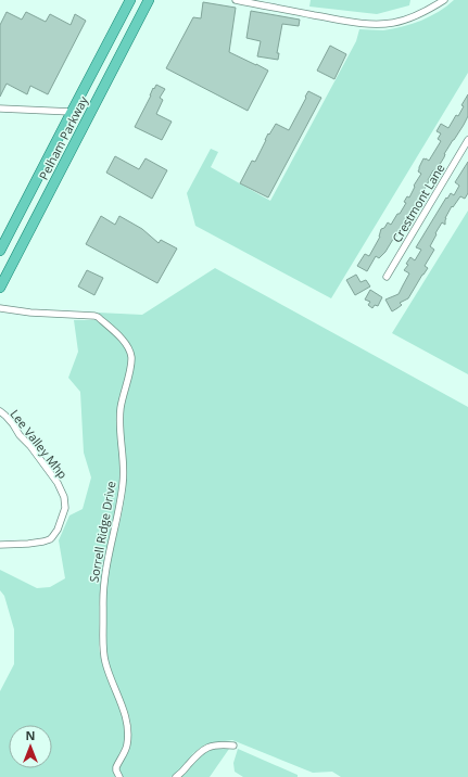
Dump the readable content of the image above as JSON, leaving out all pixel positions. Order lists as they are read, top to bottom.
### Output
{
  "streets": {
    "main road": ["Pelham Parkway"],
    "street": ["Crestmont Lane", "Lee Valley Mhp", "Sorrell Ridge Drive"]
  },
  "north": "top"
}
